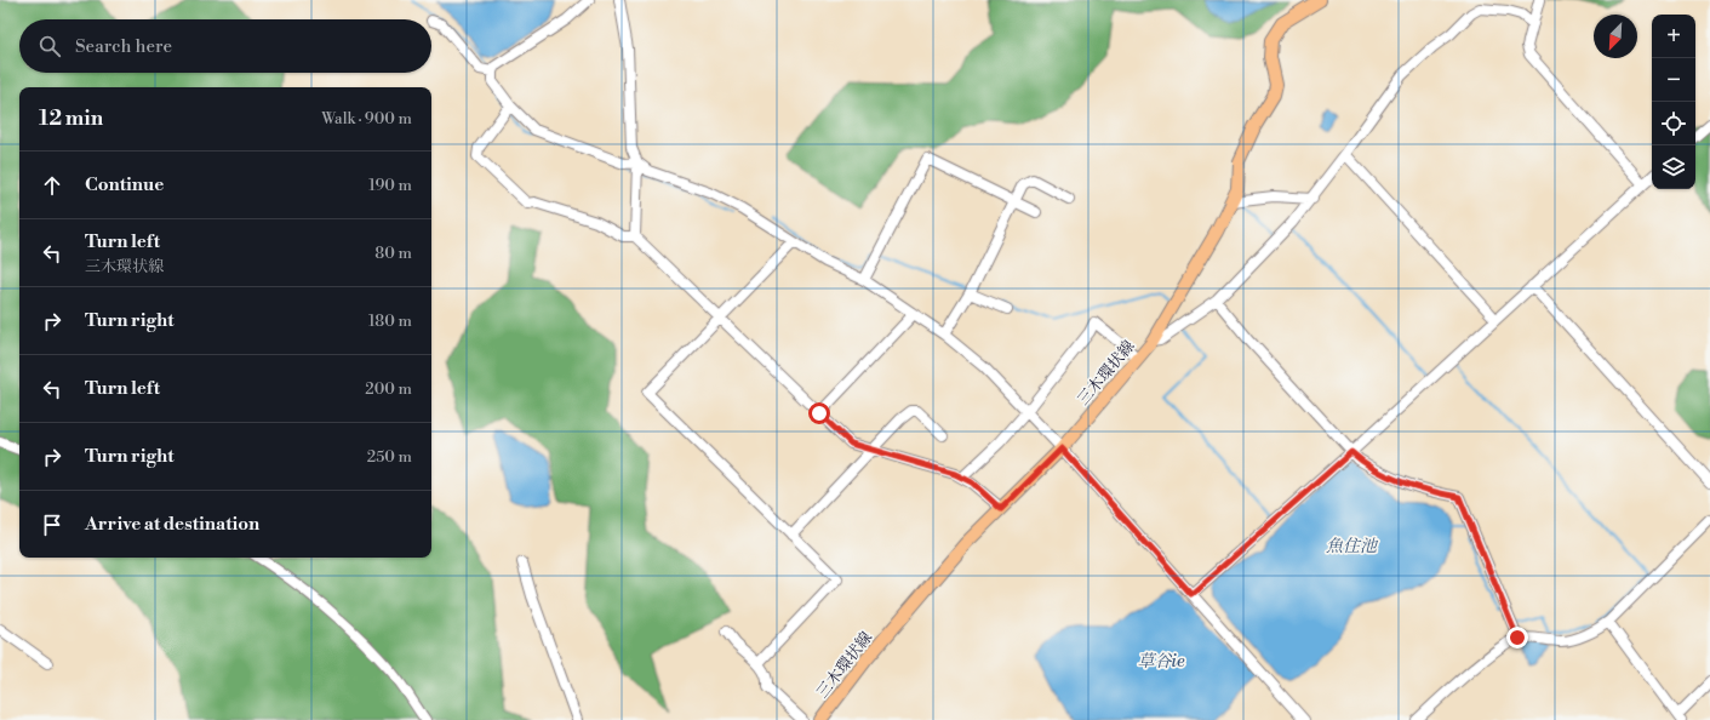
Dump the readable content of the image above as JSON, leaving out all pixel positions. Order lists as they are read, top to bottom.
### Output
{
  "streets": {
    "main road": ["三木環状線"]
  },
  "water": ["魚住池", "草谷ie"],
  "north": "bottom left",
  "page": {
    "map_buttons": ["+", "−"],
    "search": "Search here",
    "heading": ["12 min", "Walk · 900 m"],
    "list": [
      ["Continue", "190 m"],
      ["Turn left", "三木環状線", "80 m"],
      ["Turn right", "180 m"],
      ["Turn left", "200 m"],
      ["Turn right", "250 m"],
      "Arrive at destination"
    ]
  }
}
